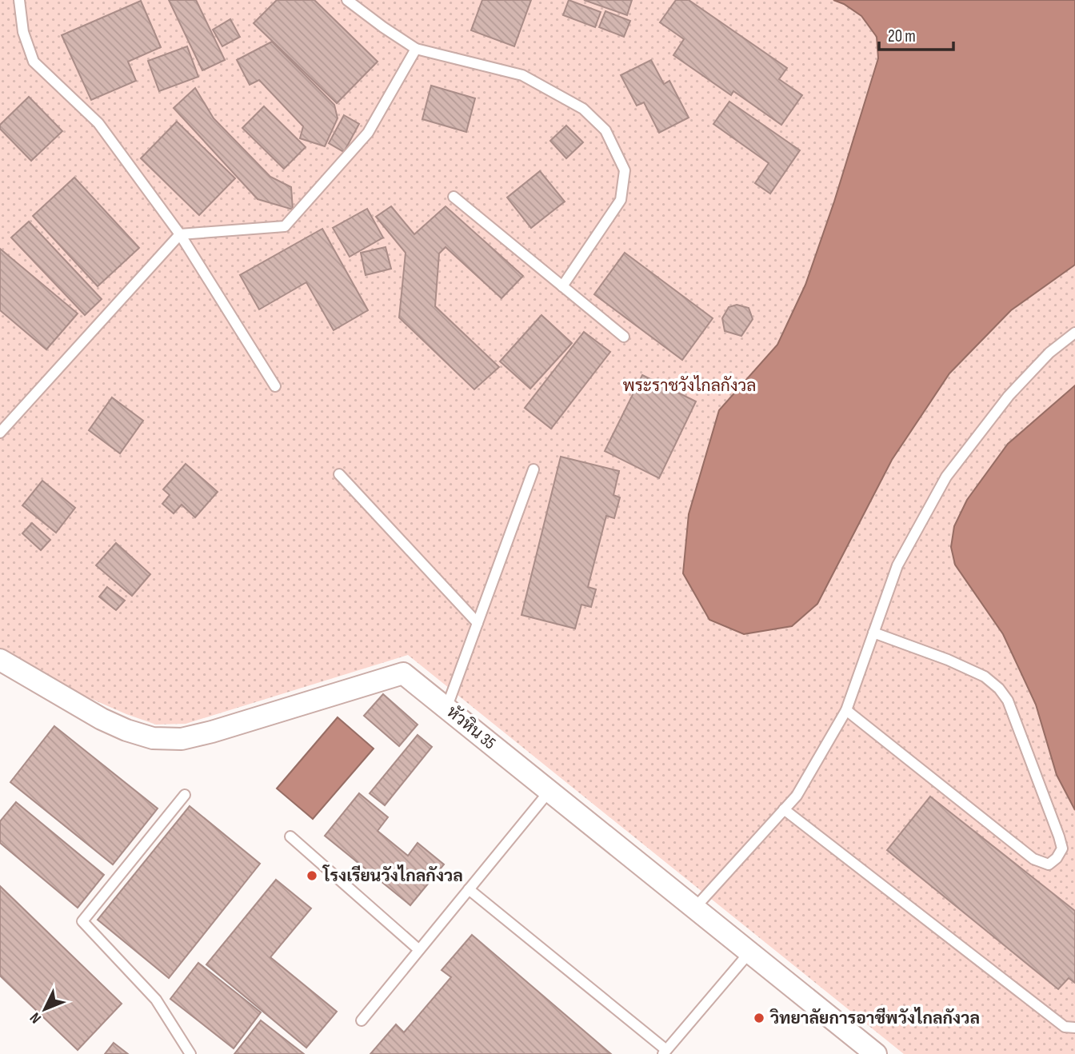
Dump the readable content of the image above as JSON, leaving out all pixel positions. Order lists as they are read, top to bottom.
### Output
{
  "streets": {
    "street": ["หัวหิน 35"]
  },
  "parks": ["พระราชวังไกลกังวล"],
  "places": ["โรงเรียนวังไกลกังวล", "วิทยาลัยการอาชีพวังไกลกังวล"],
  "scale_bar": "20 m",
  "north": "bottom left"
}
